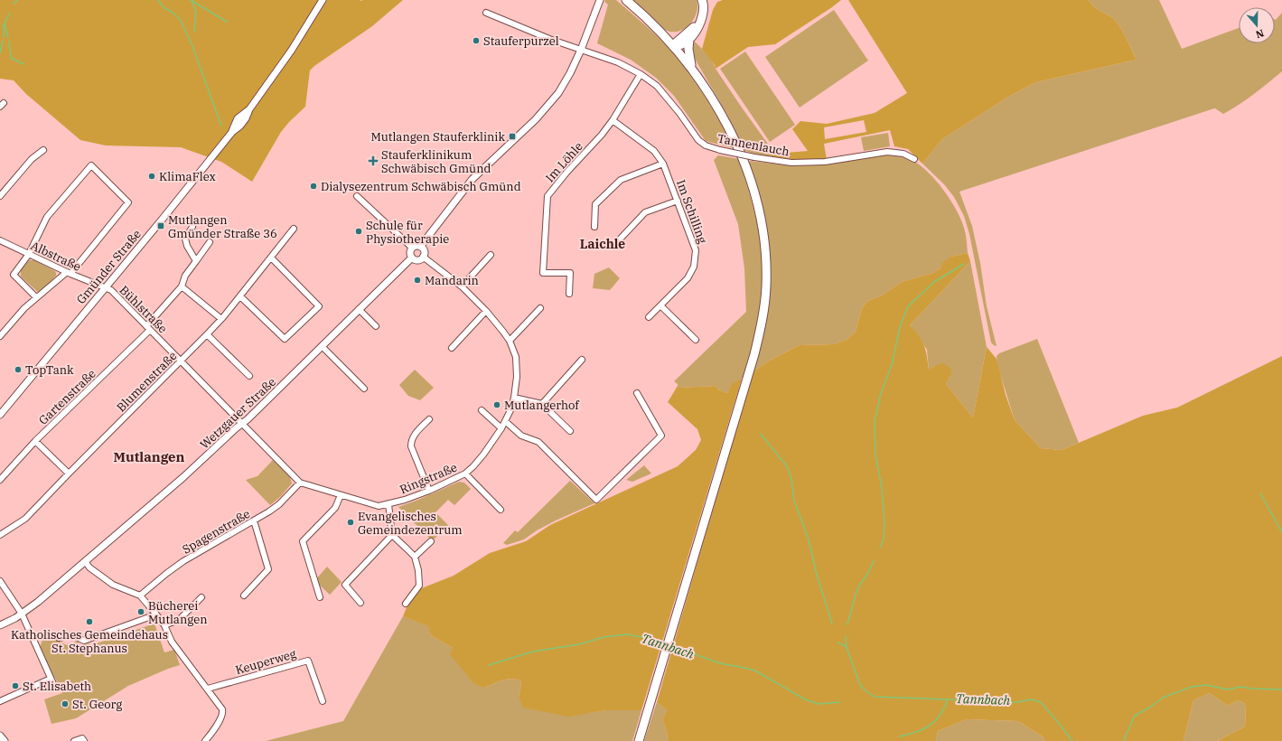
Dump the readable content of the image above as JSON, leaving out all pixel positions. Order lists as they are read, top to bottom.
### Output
{
  "streets": {
    "street": [
      "Tannenlauch",
      "Im Löhle",
      "Im Schilling",
      "Albstraße",
      "Gmünder Straße",
      "Bühlstraße",
      "Blumenstraße",
      "Gartenstraße",
      "Wetzgauer Straße",
      "Ringstraße",
      "Spagenstraße",
      "Keuperweg"
    ]
  },
  "crossings": [
    ["Tannenlauch", "Im Löhle"],
    ["Im Löhle", "Im Schilling"],
    ["Albstraße", "Gmünder Straße"],
    ["Albstraße", "Bühlstraße"],
    ["Gmünder Straße", "Bühlstraße"],
    ["Bühlstraße", "Blumenstraße"],
    ["Bühlstraße", "Gartenstraße"],
    ["Bühlstraße", "Wetzgauer Straße"],
    ["Bühlstraße", "Ringstraße"],
    ["Wetzgauer Straße", "Ringstraße"],
    ["Ringstraße", "Spagenstraße"]
  ],
  "districts": ["Laichle", "Mutlangen"],
  "water": ["Tannbach"],
  "places": {
    "other": [
      "Stauferpurzel",
      "KlimaFlex",
      "Dialysezentrum Schwäbisch Gmünd",
      "Schule für Physiotherapie",
      "Mandarin",
      "TopTank",
      "Mutlangerhof",
      "Evangelisches Gemeindezentrum",
      "Bücherei Mutlangen",
      "Katholisches Gemeindehaus St. Stephanus",
      "St. Elisabeth",
      "St. Georg"
    ],
    "transit": ["Mutlangen Stauferklinik", "Mutlangen Gmünder Straße 36"],
    "health": ["Stauferklinikum Schwäbisch Gmünd"]
  },
  "north": "bottom"
}
